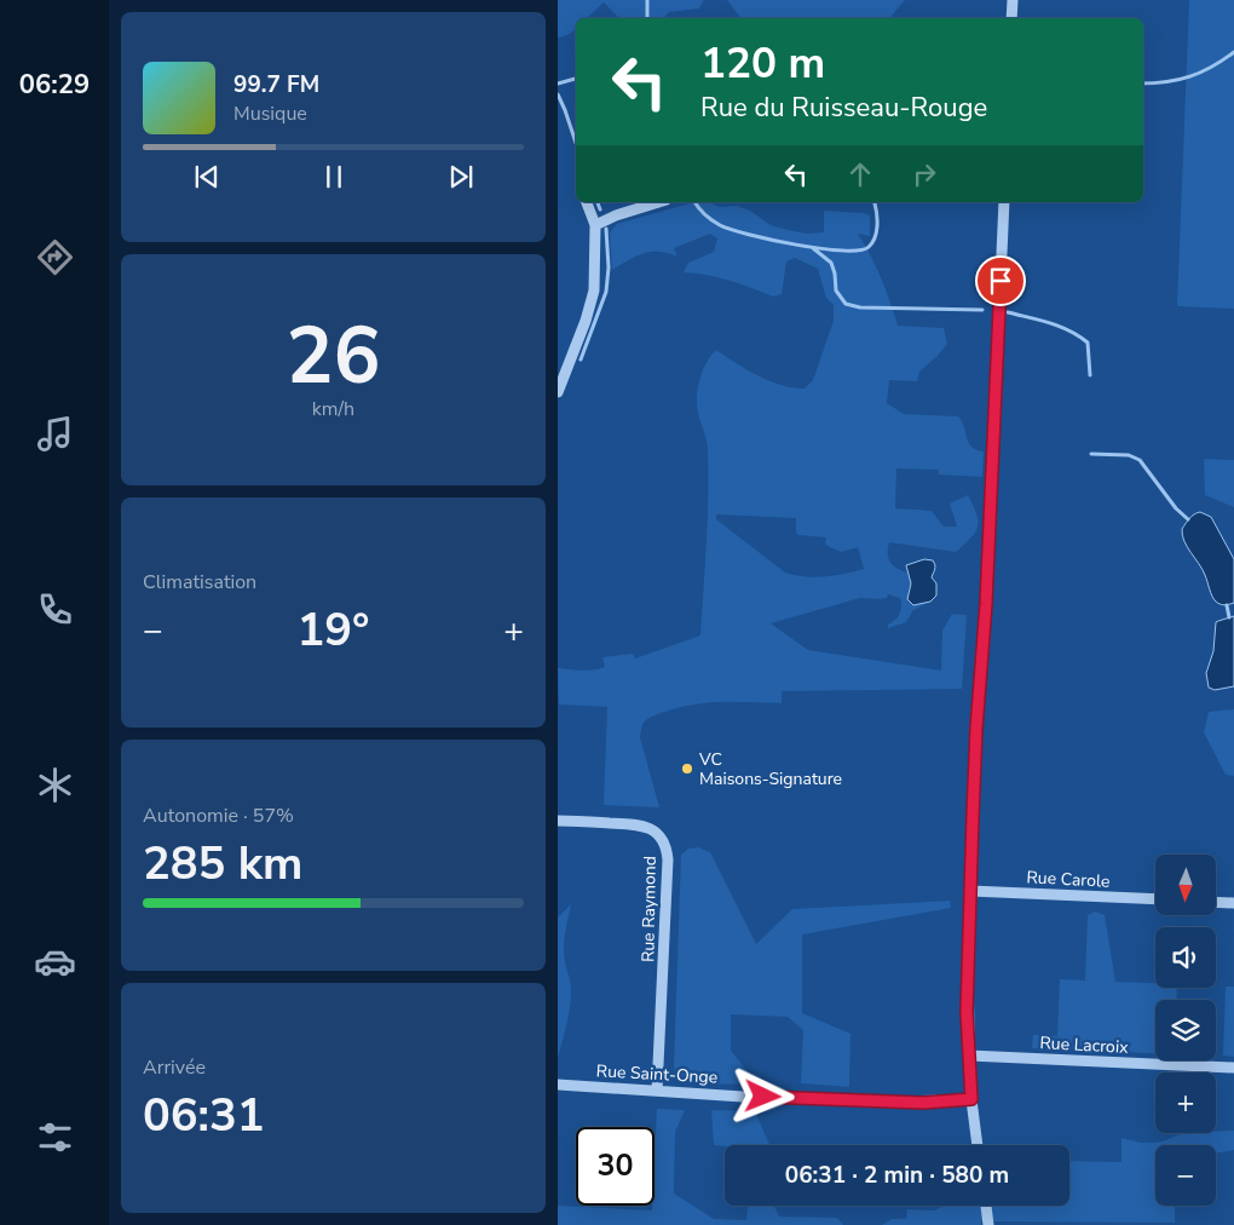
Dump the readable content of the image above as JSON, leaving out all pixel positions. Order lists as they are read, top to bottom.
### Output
{
  "streets": {
    "street": [
      "Rue Carole",
      "Rue Raymond",
      "Rue Lacroix",
      "Rue Saint-Onge"
    ]
  },
  "crossings": [
    ["Rue Raymond", "Rue Saint-Onge"]
  ],
  "places": ["VC Maisons-Signature"],
  "north": "bottom",
  "page": {
    "tabs": "06:29",
    "turn": ["120 m", "Rue du Ruisseau-Rouge"],
    "song": ["99.7 FM", "Musique"],
    "tile": [
      ["26", "km/h"],
      "Climatisation",
      ["Autonomie · 57%", "285 km"],
      ["Arrivée", "06:31"]
    ],
    "heat": ["−", "19°", "+"],
    "map_buttons": ["+", "−"],
    "limit": "30",
    "trip": "06:31 · 2 min · 580 m"
  }
}
